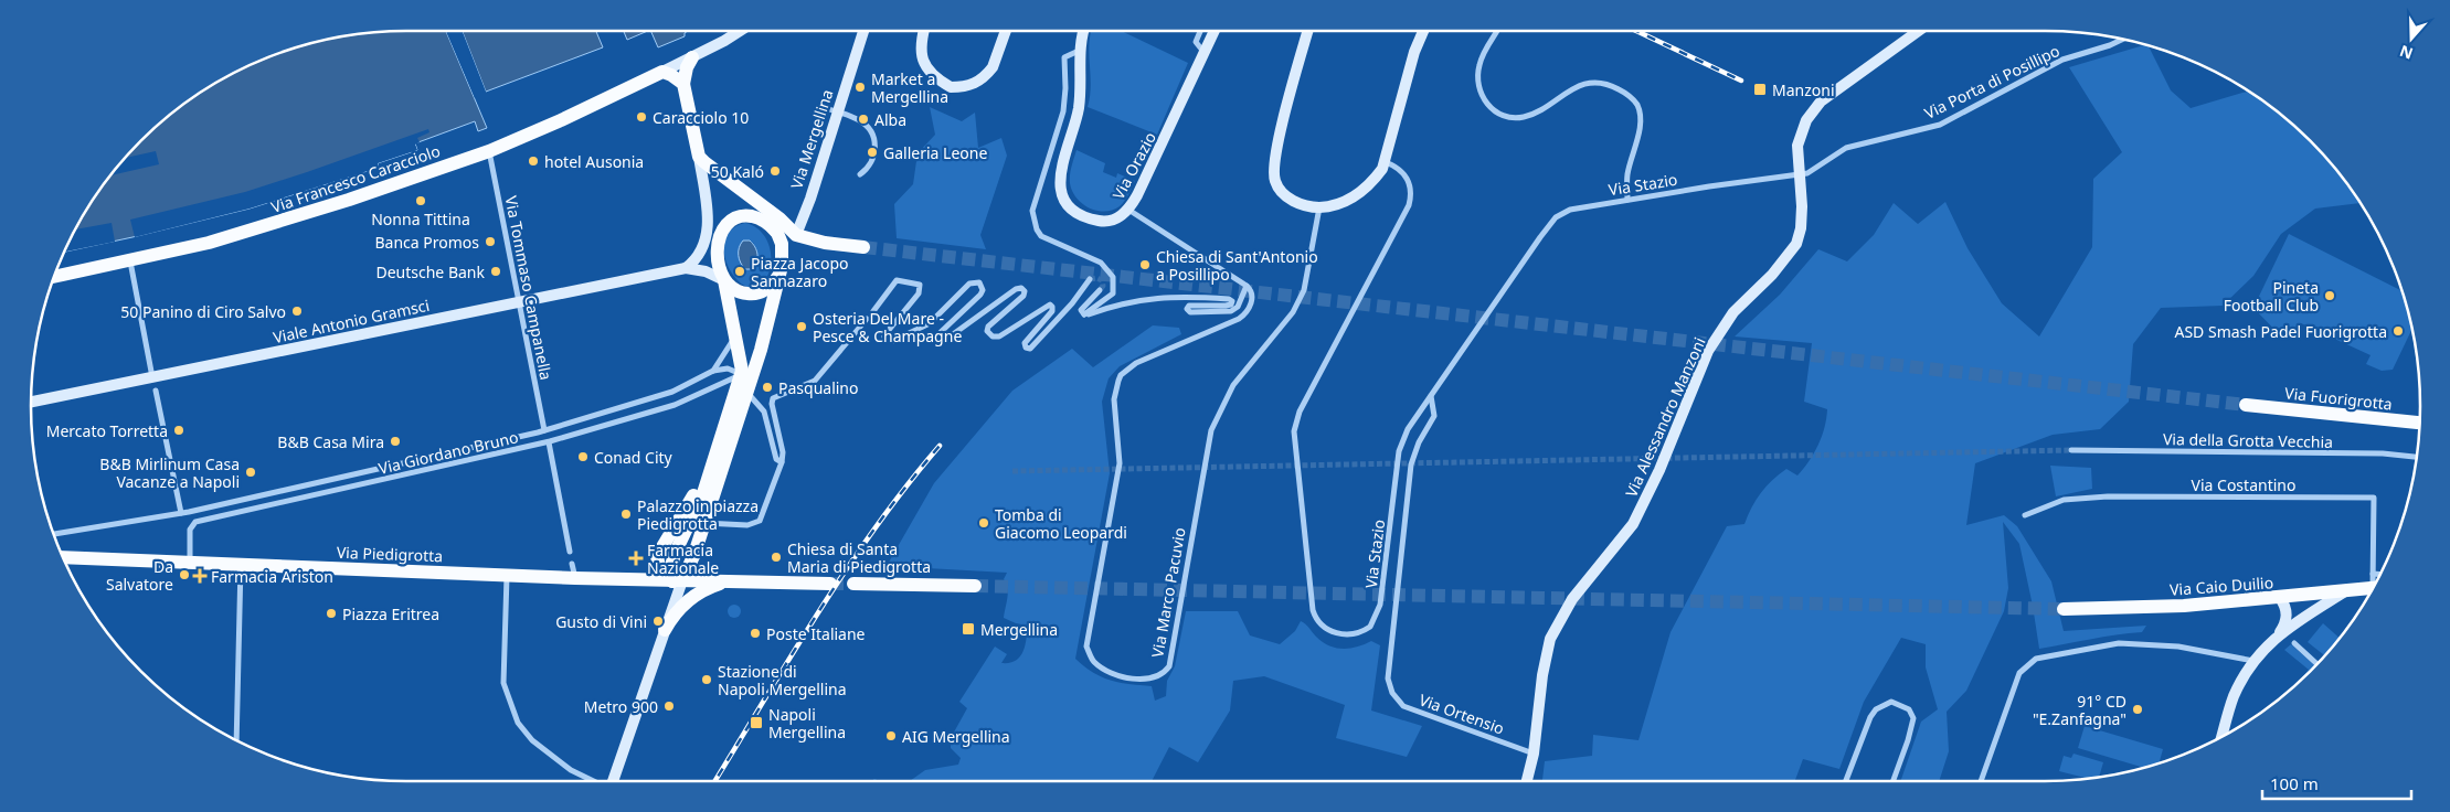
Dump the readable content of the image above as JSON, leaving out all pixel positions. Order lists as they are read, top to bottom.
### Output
{
  "streets": {
    "main road": [
      "Via Mergellina",
      "Via Francesco Caracciolo",
      "Via Fuorigrotta",
      "Via Piedigrotta",
      "Via Caio Duilio"
    ],
    "street": [
      "Via Porta di Posillipo",
      "Via Orazio",
      "Via Stazio",
      "Via Tommaso Campanella",
      "Viale Antonio Gramsci",
      "Via Alessandro Manzoni",
      "Via della Grotta Vecchia",
      "Via Giordano Bruno",
      "Via Costantino",
      "Via Marco Pacuvio",
      "Via Ortensio"
    ]
  },
  "crossings": [
    ["Via Porta di Posillipo", "Via Stazio"],
    ["Via Porta di Posillipo", "Via Alessandro Manzoni"],
    ["Via Francesco Caracciolo", "Via Tommaso Campanella"],
    ["Via Stazio", "Via Alessandro Manzoni"],
    ["Via Stazio", "Via Ortensio"],
    ["Via Tommaso Campanella", "Viale Antonio Gramsci"],
    ["Via Alessandro Manzoni", "Via Ortensio"],
    ["Via Giordano Bruno", "Via Piedigrotta"]
  ],
  "places": {
    "other": [
      "Market a Mergellina",
      "Caracciolo 10",
      "Alba",
      "Galleria Leone",
      "hotel Ausonia",
      "50 Kaló",
      "Nonna Tittina",
      "Banca Promos",
      "Chiesa di Sant'Antonio a Posillipo",
      "Deutsche Bank",
      "Piazza Jacopo Sannazaro",
      "Pineta Football Club",
      "50 Panino di Ciro Salvo",
      "Osteria Del Mare - Pesce & Champagne",
      "ASD Smash Padel Fuorigrotta",
      "Pasqualino",
      "Mercato Torretta",
      "B&B Casa Mira",
      "Conad City",
      "B&B Mirlinum Casa Vacanze a Napoli",
      "Palazzo in piazza Piedigrotta",
      "Tomba di Giacomo Leopardi",
      "Chiesa di Santa Maria di Piedigrotta",
      "Da Salvatore",
      "Piazza Eritrea",
      "Gusto di Vini",
      "Poste Italiane",
      "Stazione di Napoli Mergellina",
      "Metro 900",
      "91° CD \"E.Zanfagna\"",
      "AIG Mergellina"
    ],
    "transit": ["Manzoni", "Mergellina", "Napoli Mergellina"],
    "health": ["Farmacia Nazionale", "Farmacia Ariston"]
  },
  "scale_bar": "100 m",
  "north": "bottom"
}
